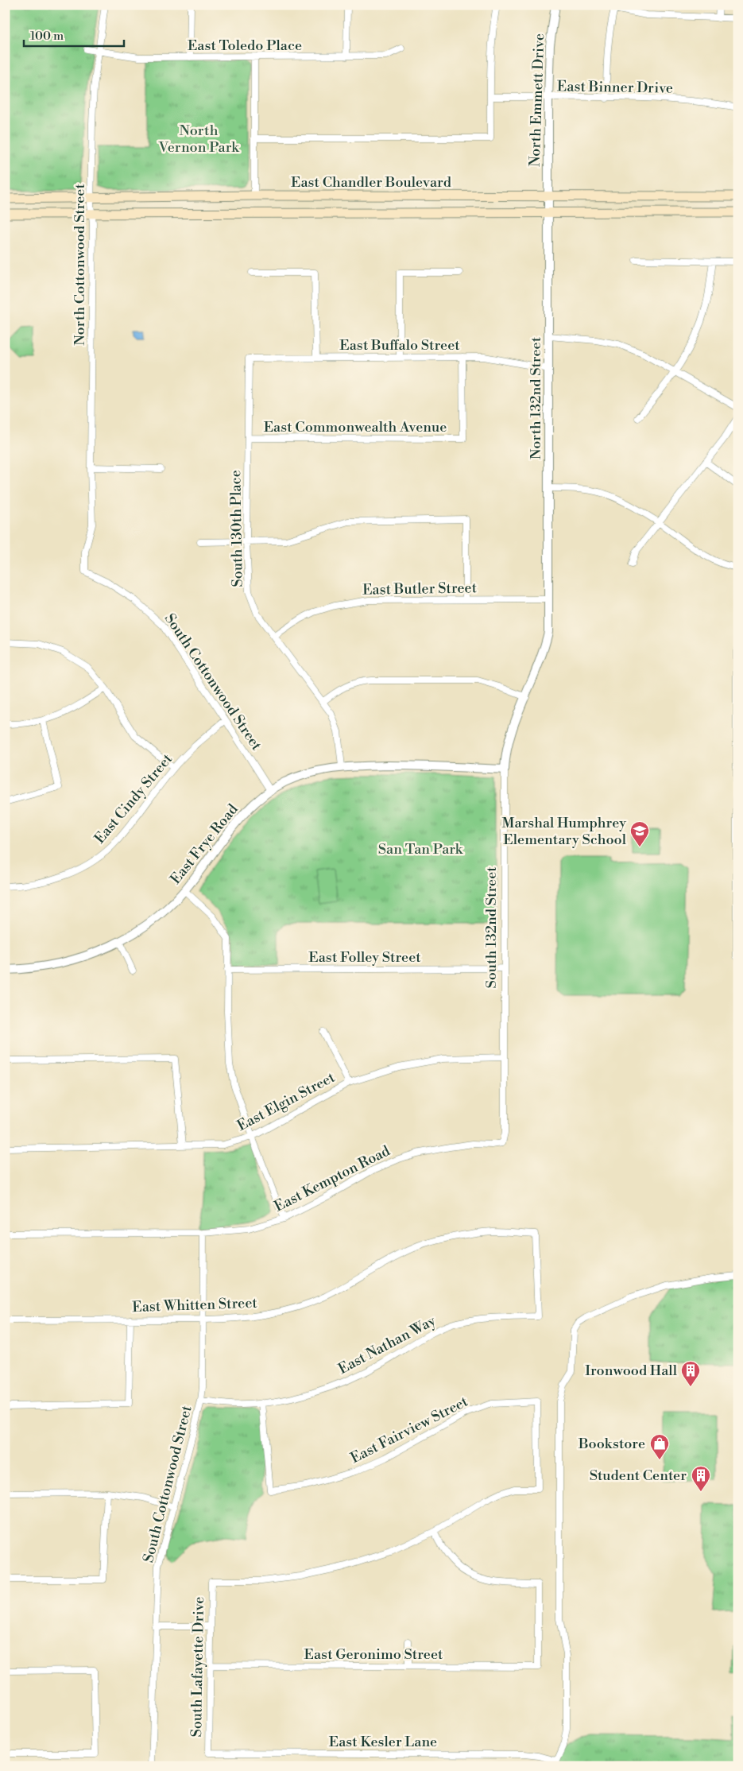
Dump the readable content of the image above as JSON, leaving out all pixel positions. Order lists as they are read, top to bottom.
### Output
{
  "streets": {
    "main road": ["East Chandler Boulevard"],
    "street": [
      "East Toledo Place",
      "East Binner Drive",
      "North Emmett Drive",
      "North Cottonwood Street",
      "East Buffalo Street",
      "North 132nd Street",
      "East Commonwealth Avenue",
      "South 130th Place",
      "East Butler Street",
      "South Cottonwood Street",
      "East Cindy Street",
      "East Frye Road",
      "South 132nd Street",
      "East Folley Street",
      "East Elgin Street",
      "East Kempton Road",
      "East Whitten Street",
      "East Nathan Way",
      "East Fairview Street",
      "East Geronimo Street",
      "South Lafayette Drive",
      "East Kesler Lane"
    ]
  },
  "crossings": [
    ["East Toledo Place", "North Cottonwood Street"],
    ["East Binner Drive", "North Emmett Drive"],
    ["North Emmett Drive", "East Chandler Boulevard"],
    ["North Emmett Drive", "North 132nd Street"],
    ["East Chandler Boulevard", "North Cottonwood Street"],
    ["East Chandler Boulevard", "North 132nd Street"],
    ["North Cottonwood Street", "South Cottonwood Street"],
    ["East Buffalo Street", "North 132nd Street"],
    ["East Buffalo Street", "East Commonwealth Avenue"],
    ["East Buffalo Street", "South 130th Place"],
    ["North 132nd Street", "East Butler Street"],
    ["North 132nd Street", "South 132nd Street"],
    ["East Commonwealth Avenue", "South 130th Place"],
    ["South 130th Place", "East Butler Street"],
    ["South 130th Place", "East Frye Road"],
    ["East Butler Street", "South 132nd Street"],
    ["South Cottonwood Street", "East Cindy Street"],
    ["South Cottonwood Street", "East Frye Road"],
    ["South Cottonwood Street", "East Kempton Road"],
    ["South Cottonwood Street", "East Whitten Street"],
    ["South Cottonwood Street", "East Nathan Way"],
    ["East Frye Road", "South 132nd Street"],
    ["South 132nd Street", "East Folley Street"],
    ["South 132nd Street", "East Elgin Street"],
    ["South 132nd Street", "East Kempton Road"],
    ["East Whitten Street", "East Nathan Way"],
    ["East Nathan Way", "East Fairview Street"],
    ["East Fairview Street", "East Geronimo Street"],
    ["East Fairview Street", "South Lafayette Drive"],
    ["East Geronimo Street", "South Lafayette Drive"],
    ["South Lafayette Drive", "East Kesler Lane"]
  ],
  "parks": ["North Vernon Park", "San Tan Park"],
  "places": {
    "school or university": ["Marshal Humphrey Elementary School"],
    "building": ["Ironwood Hall", "Student Center"],
    "shop": ["Bookstore"]
  },
  "scale_bar": "100 m"
}
